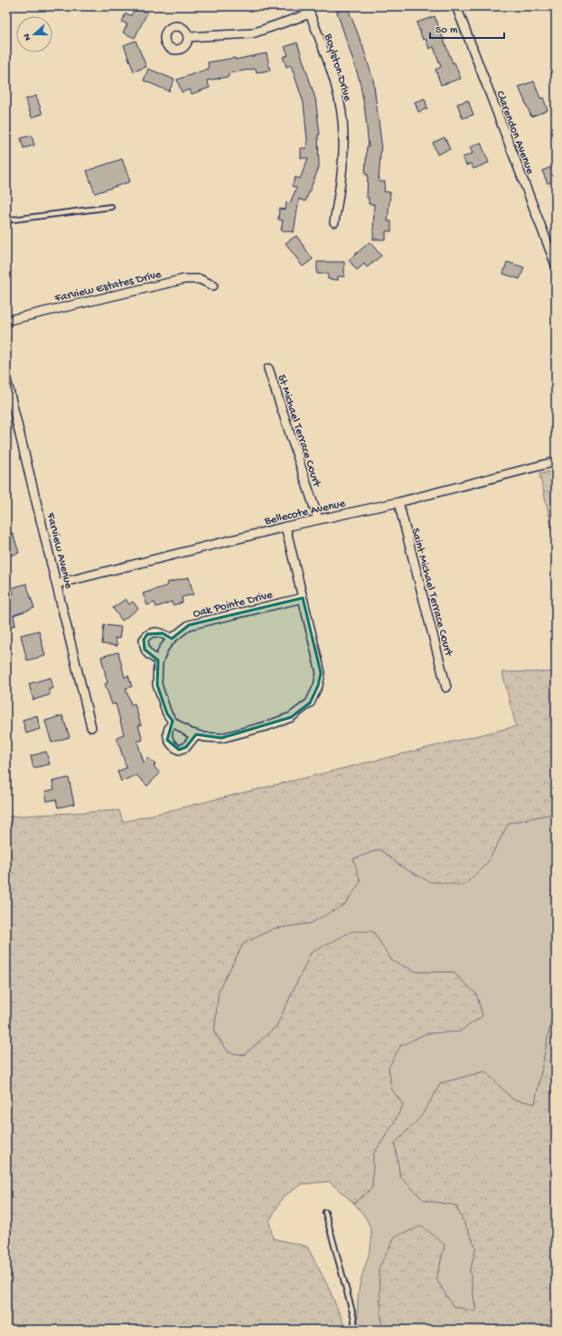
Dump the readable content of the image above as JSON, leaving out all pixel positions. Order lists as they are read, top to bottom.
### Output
{
  "streets": {
    "street": [
      "Boylston Drive",
      "Clarendon Avenue",
      "Farview Estates Drive",
      "St Michael Terrace Court",
      "Bellecote Avenue",
      "Farview Avenue",
      "Saint Michael Terrace Court",
      "Oak Pointe Drive"
    ]
  },
  "crossings": [
    ["St Michael Terrace Court", "Bellecote Avenue"],
    ["Bellecote Avenue", "Farview Avenue"],
    ["Bellecote Avenue", "Saint Michael Terrace Court"],
    ["Bellecote Avenue", "Oak Pointe Drive"]
  ],
  "scale_bar": "50 m",
  "north": "left"
}
